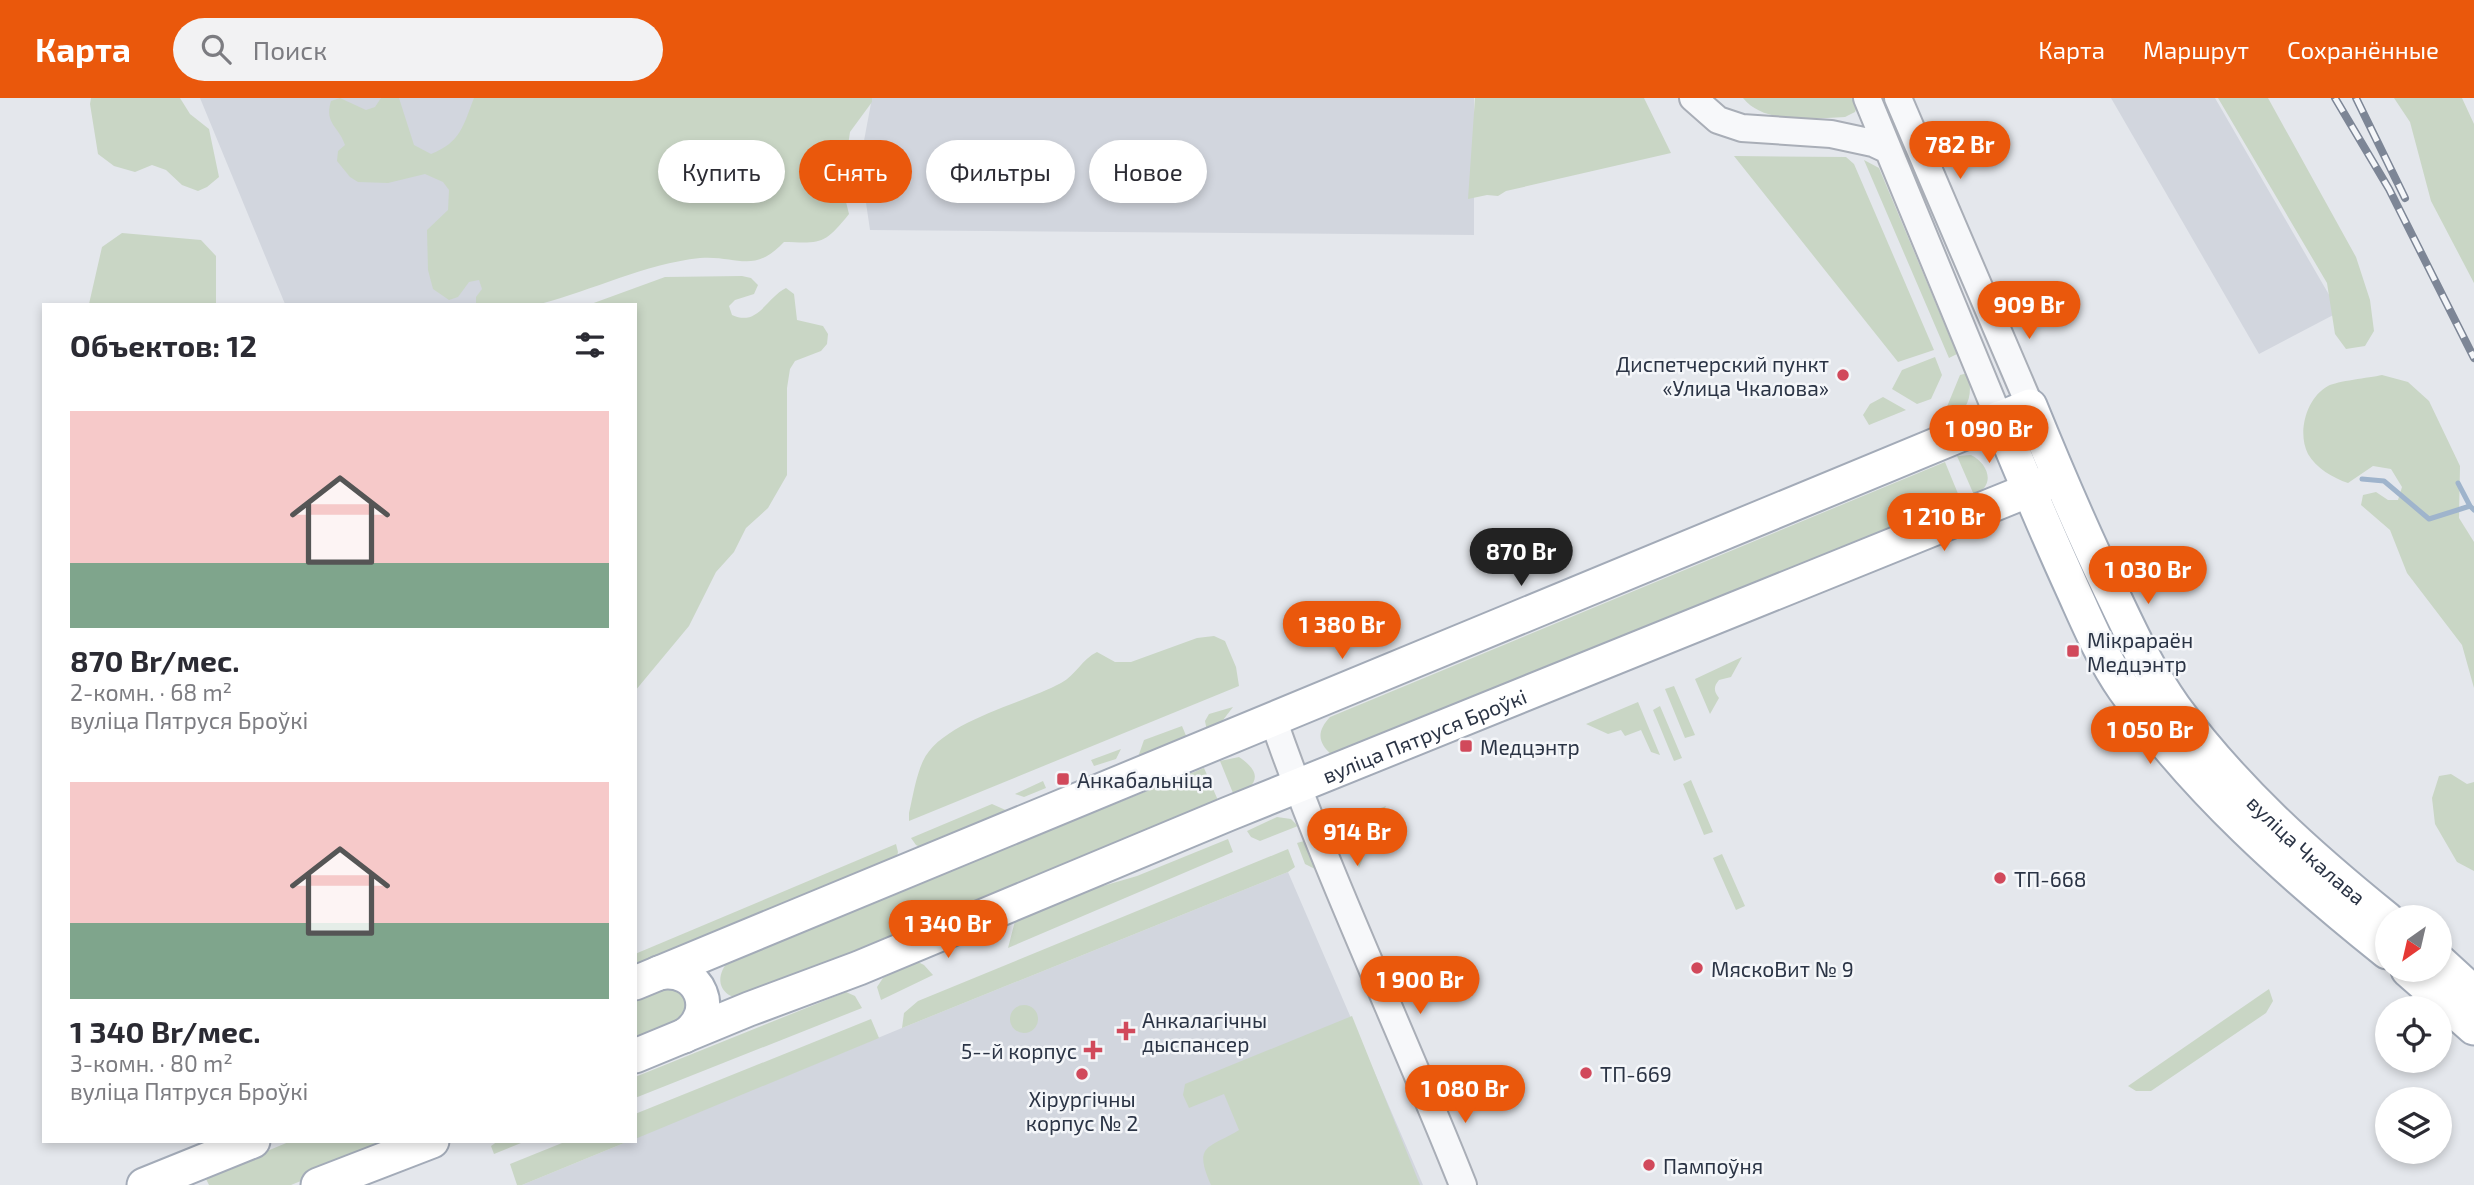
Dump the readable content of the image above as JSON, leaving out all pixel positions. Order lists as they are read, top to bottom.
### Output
{
  "streets": {
    "main road": ["вуліца Пятруся Броўкі", "вуліца Чкалава"]
  },
  "crossings": [
    ["вуліца Пятруся Броўкі", "вуліца Чкалава"]
  ],
  "places": {
    "other": [
      "Диспетчерский пункт «Улица Чкалова»",
      "ТП-668",
      "МяскоВит № 9",
      "ТП-669",
      "Хірургічны корпус № 2",
      "Пампоўня"
    ],
    "transit": ["Мікрараён Медцэнтр", "Медцэнтр", "Анкабальніца"],
    "health": ["Анкалагічны дыспансер", "5--й корпус"]
  },
  "north": "bottom left",
  "page": {
    "header": "Карта",
    "search": "Поиск",
    "nav": ["Карта", "Маршрут", "Сохранённые"],
    "price": [
      "782 Br",
      "909 Br",
      "1 090 Br",
      "1 210 Br",
      "870 Br",
      "1 030 Br",
      "1 380 Br",
      "1 050 Br",
      "914 Br",
      "1 340 Br",
      "1 900 Br",
      "1 080 Br"
    ],
    "chip": [
      "Купить",
      "Снять",
      "Фильтры",
      "Новое"
    ],
    "heading": "Объектов: 12",
    "list": [
      {
        "name": "870 Br/мес.",
        "note": "2-комн. · 68 m² · вуліца Пятруся Броўкі"
      },
      {
        "name": "1 340 Br/мес.",
        "note": "3-комн. · 80 m² · вуліца Пятруся Броўкі"
      }
    ]
  }
}
